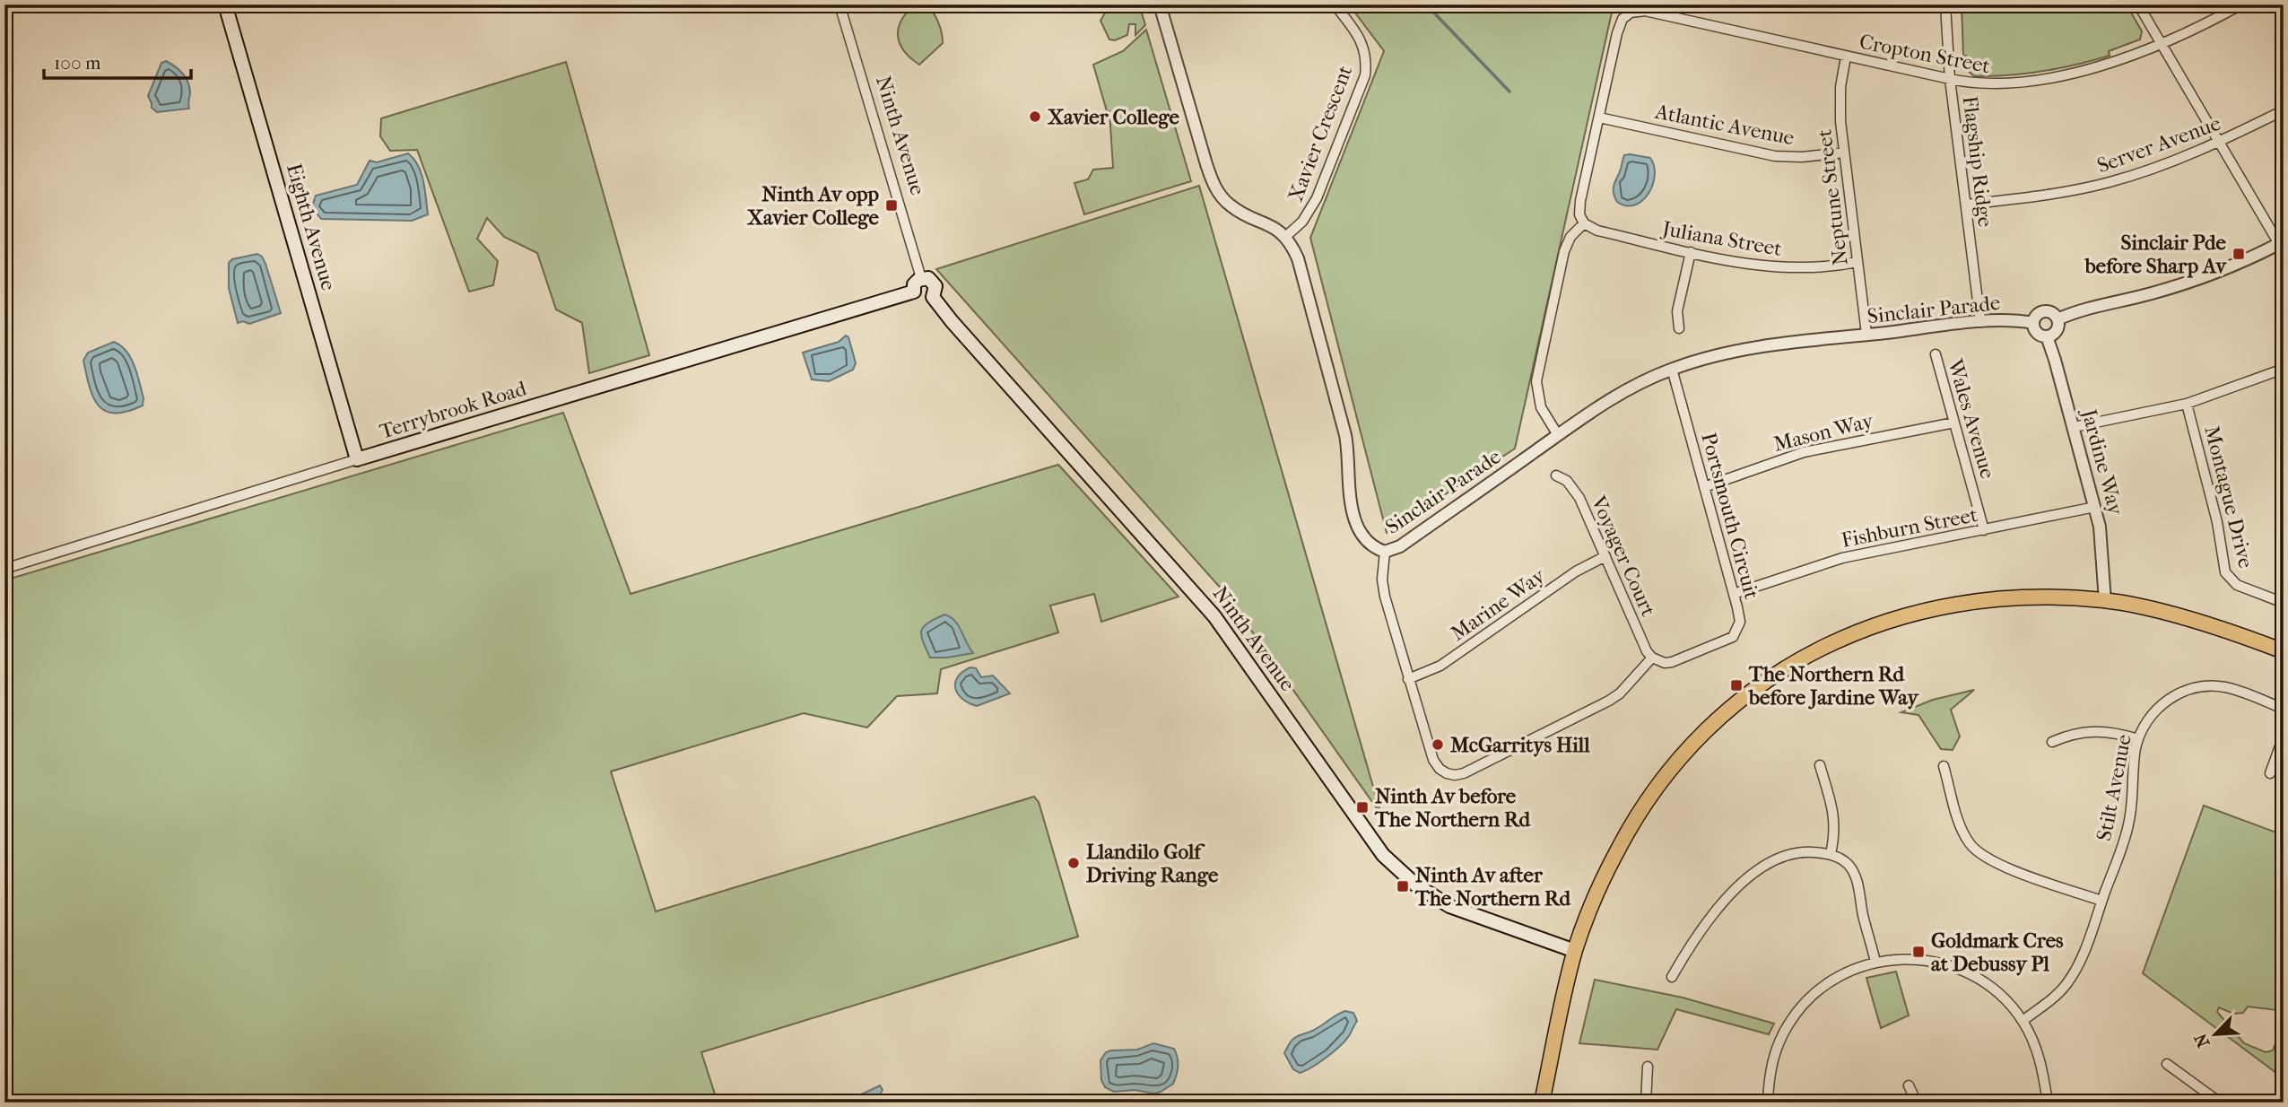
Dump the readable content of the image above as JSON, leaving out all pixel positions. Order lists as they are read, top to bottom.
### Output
{
  "streets": {
    "main road": ["Ninth Avenue", "Eighth Avenue", "Terrybrook Road"],
    "street": [
      "Cropton Street",
      "Atlantic Avenue",
      "Xavier Crescent",
      "Server Avenue",
      "Flagship Ridge",
      "Neptune Street",
      "Juliana Street",
      "Sinclair Parade",
      "Wales Avenue",
      "Mason Way",
      "Jardine Way",
      "Montague Drive",
      "Portsmouth Circuit",
      "Fishburn Street",
      "Voyager Court",
      "Marine Way",
      "Stilt Avenue"
    ]
  },
  "crossings": [
    ["Cropton Street", "Flagship Ridge"],
    ["Cropton Street", "Neptune Street"],
    ["Atlantic Avenue", "Neptune Street"],
    ["Xavier Crescent", "Sinclair Parade"],
    ["Ninth Avenue", "Terrybrook Road"],
    ["Server Avenue", "Flagship Ridge"],
    ["Flagship Ridge", "Sinclair Parade"],
    ["Neptune Street", "Juliana Street"],
    ["Neptune Street", "Sinclair Parade"],
    ["Eighth Avenue", "Terrybrook Road"],
    ["Sinclair Parade", "Jardine Way"],
    ["Sinclair Parade", "Portsmouth Circuit"],
    ["Wales Avenue", "Mason Way"],
    ["Wales Avenue", "Fishburn Street"],
    ["Mason Way", "Portsmouth Circuit"],
    ["Jardine Way", "Fishburn Street"],
    ["Portsmouth Circuit", "Fishburn Street"],
    ["Portsmouth Circuit", "Voyager Court"],
    ["Voyager Court", "Marine Way"]
  ],
  "places": {
    "other": ["Xavier College", "McGarritys Hill", "Llandilo Golf Driving Range"],
    "transit": [
      "Ninth Av opp Xavier College",
      "Sinclair Pde before Sharp Av",
      "The Northern Rd before Jardine Way",
      "Ninth Av before The Northern Rd",
      "Ninth Av after The Northern Rd",
      "Goldmark Cres at Debussy Pl"
    ]
  },
  "scale_bar": "100 m",
  "north": "bottom left"
}
